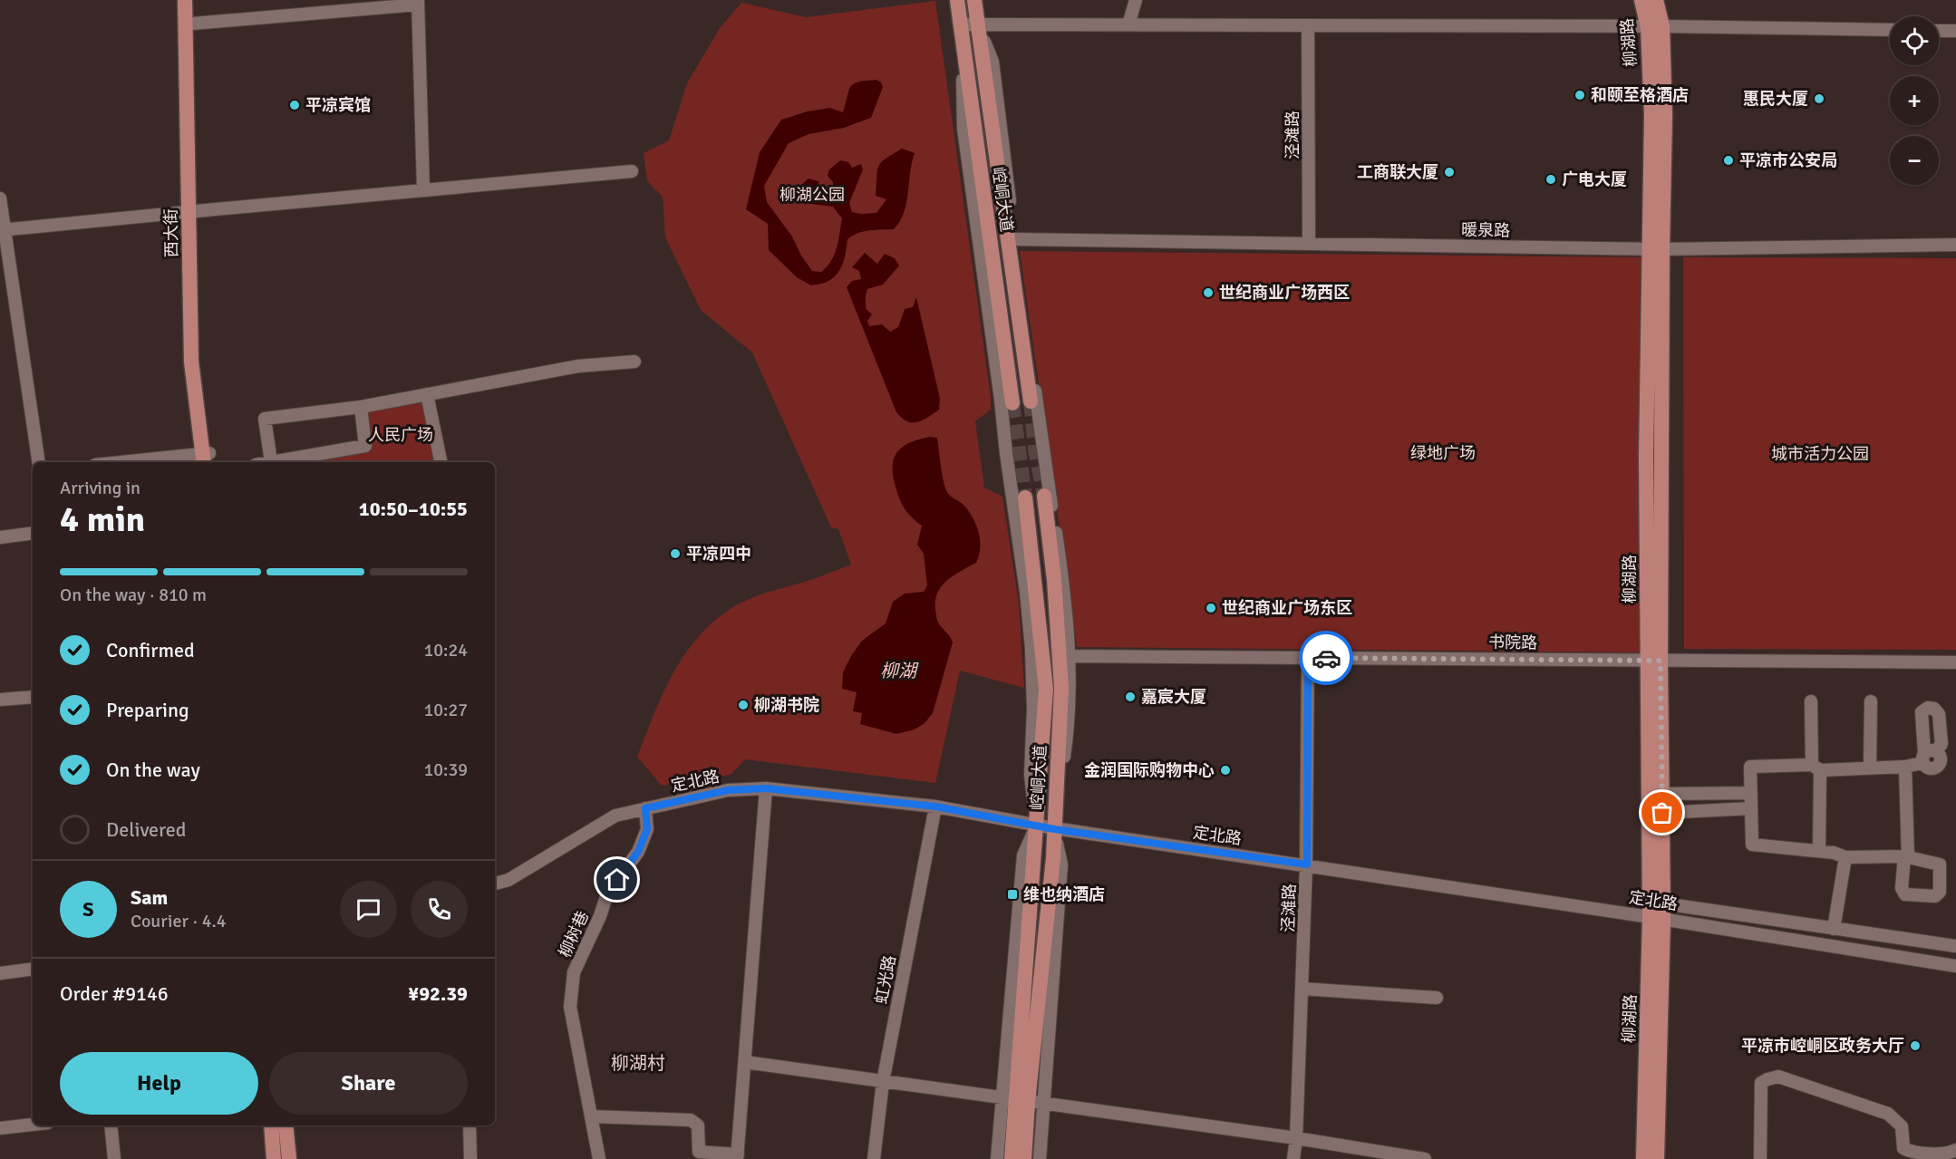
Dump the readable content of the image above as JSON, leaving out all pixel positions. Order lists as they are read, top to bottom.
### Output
{
  "streets": {
    "main road": ["柳湖路", "崆峒大道", "西大街"],
    "street": [
      "泾滩路",
      "暖泉路",
      "书院路",
      "定北路",
      "柳树巷",
      "虹光路"
    ]
  },
  "crossings": [
    ["柳湖路", "暖泉路"],
    ["柳湖路", "书院路"],
    ["柳湖路", "定北路"],
    ["泾滩路", "暖泉路"],
    ["泾滩路", "书院路"],
    ["泾滩路", "定北路"],
    ["崆峒大道", "定北路"],
    ["定北路", "柳树巷"],
    ["定北路", "虹光路"]
  ],
  "districts": ["柳湖村"],
  "water": ["柳湖"],
  "parks": [
    "柳湖公园",
    "人民广场",
    "绿地广场",
    "城市活力公园"
  ],
  "places": {
    "other": [
      "和颐至格酒店",
      "惠民大厦",
      "平凉宾馆",
      "平凉市公安局",
      "工商联大厦",
      "广电大厦",
      "世纪商业广场西区",
      "平凉四中",
      "世纪商业广场东区",
      "嘉宸大厦",
      "柳湖书院",
      "金润国际购物中心",
      "平凉市崆峒区政务大厅"
    ],
    "transit": ["维也纳酒店"]
  },
  "page": {
    "map_buttons": ["+", "−"],
    "heading": ["4 min", "Arriving in", "10:50–10:55"],
    "panel": [
      "Sam",
      "Courier · 4.4",
      "Order #9146",
      "¥92.39"
    ],
    "bar": "On the way · 810 m",
    "list": [
      ["Confirmed", "10:24"],
      ["Preparing", "10:27"],
      ["On the way", "10:39"],
      "Delivered"
    ],
    "round": "S",
    "buttons": ["Help", "Share"]
  }
}
